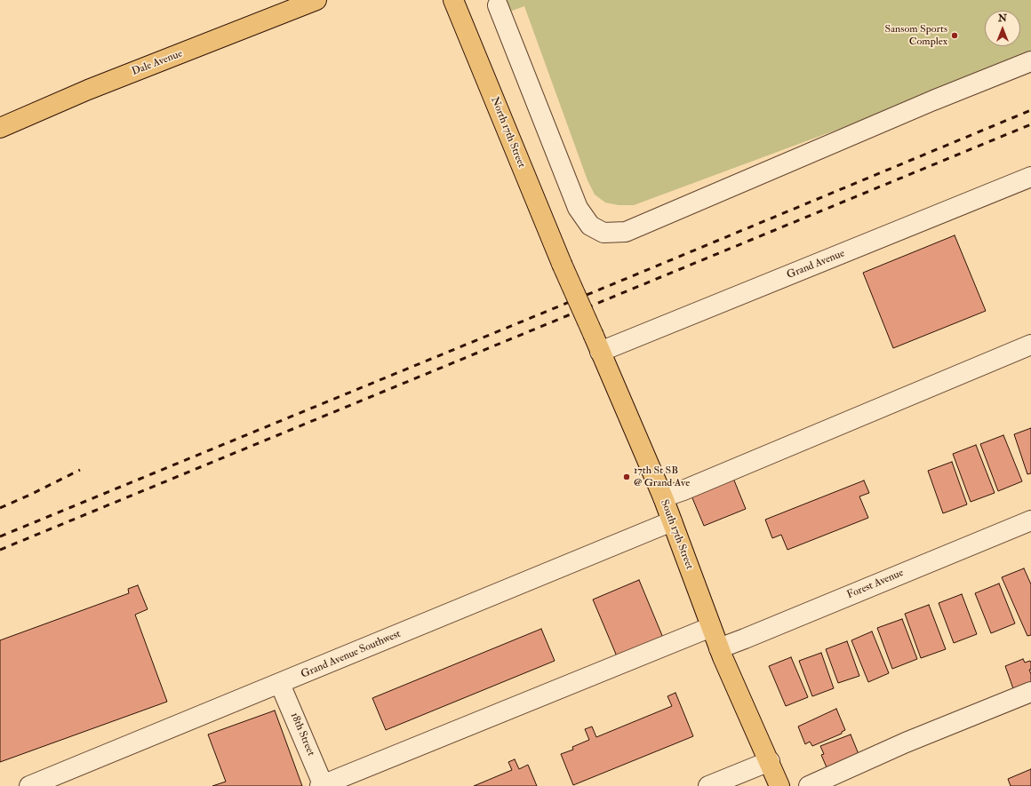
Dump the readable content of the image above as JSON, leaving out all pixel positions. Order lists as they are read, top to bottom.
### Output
{
  "streets": {
    "main road": ["Dale Avenue", "North 17th Street", "South 17th Street"],
    "street": [
      "Grand Avenue",
      "Forest Avenue",
      "Grand Avenue Southwest",
      "18th Street"
    ]
  },
  "crossings": [
    ["North 17th Street", "South 17th Street"],
    ["Grand Avenue", "South 17th Street"],
    ["South 17th Street", "Forest Avenue"],
    ["South 17th Street", "Grand Avenue Southwest"],
    ["Grand Avenue Southwest", "18th Street"]
  ],
  "places": ["Sansom Sports Complex", "17th St SB @ Grand Ave"],
  "north": "top"
}
